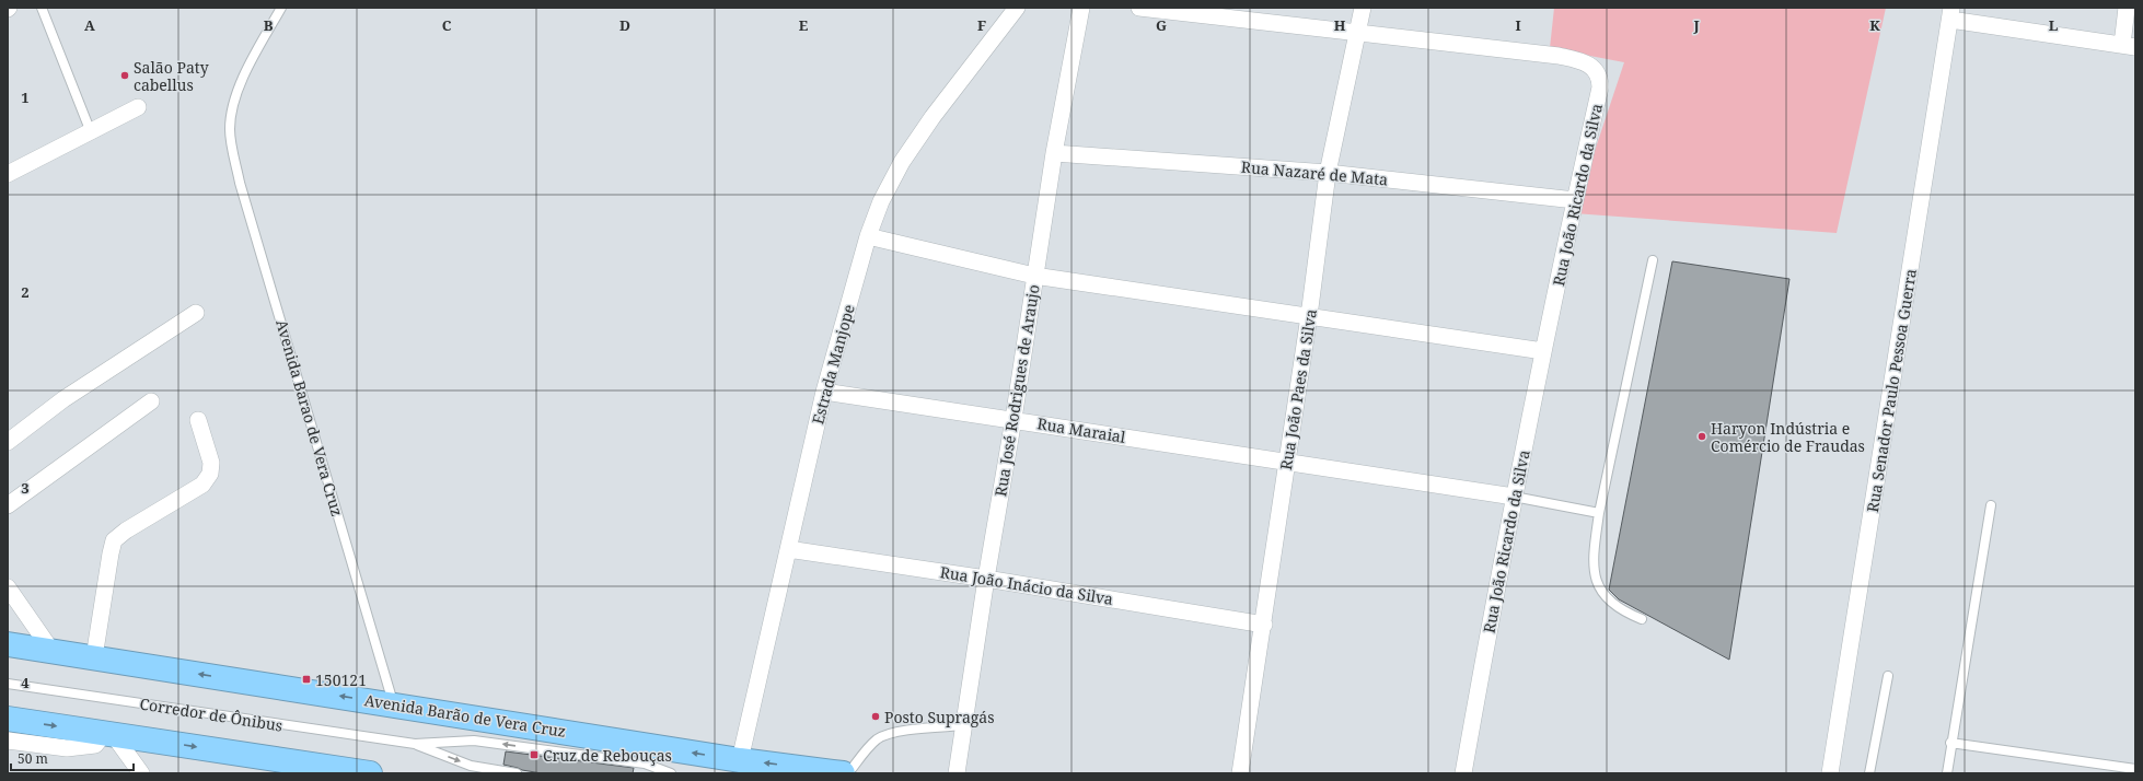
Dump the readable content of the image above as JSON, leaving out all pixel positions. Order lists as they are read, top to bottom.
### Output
{
  "streets": {
    "highway": ["Avenida Barão de Vera Cruz"],
    "street": [
      "Rua Nazaré de Mata",
      "Rua João Ricardo da Silva",
      "Estrada Manjope",
      "Rua João Paes da Silva",
      "Rua José Rodrigues de Araujo",
      "Rua Senador Paulo Pessoa Guerra",
      "Rua Maraial",
      "Rua João Inácio da Silva"
    ],
    "lane": ["Avenida Barao de Vera Cruz", "Corredor de Ônibus"]
  },
  "crossings": [
    ["Rua Nazaré de Mata", "Rua João Ricardo da Silva"],
    ["Rua Nazaré de Mata", "Rua João Paes da Silva"],
    ["Rua Nazaré de Mata", "Rua José Rodrigues de Araujo"],
    ["Rua João Ricardo da Silva", "Rua João Paes da Silva"],
    ["Rua João Ricardo da Silva", "Rua Maraial"],
    ["Estrada Manjope", "Rua Maraial"],
    ["Estrada Manjope", "Rua João Inácio da Silva"],
    ["Estrada Manjope", "Avenida Barão de Vera Cruz"],
    ["Rua João Paes da Silva", "Rua Maraial"],
    ["Rua João Paes da Silva", "Rua João Inácio da Silva"],
    ["Rua José Rodrigues de Araujo", "Rua Maraial"],
    ["Rua José Rodrigues de Araujo", "Rua João Inácio da Silva"],
    ["Avenida Barao de Vera Cruz", "Avenida Barão de Vera Cruz"]
  ],
  "places": {
    "other": ["Salão Paty cabellus", "Haryon Indústria e Comércio de Fraudas", "Posto Supragás"],
    "transit": ["150121", "Cruz de Rebouças"]
  },
  "scale_bar": "50 m",
  "grid": {
    "columns": [
      "A",
      "B",
      "C",
      "D",
      "E",
      "F",
      "G",
      "H",
      "I",
      "J",
      "K",
      "L"
    ],
    "rows": [
      "1",
      "2",
      "3",
      "4"
    ]
  }
}
